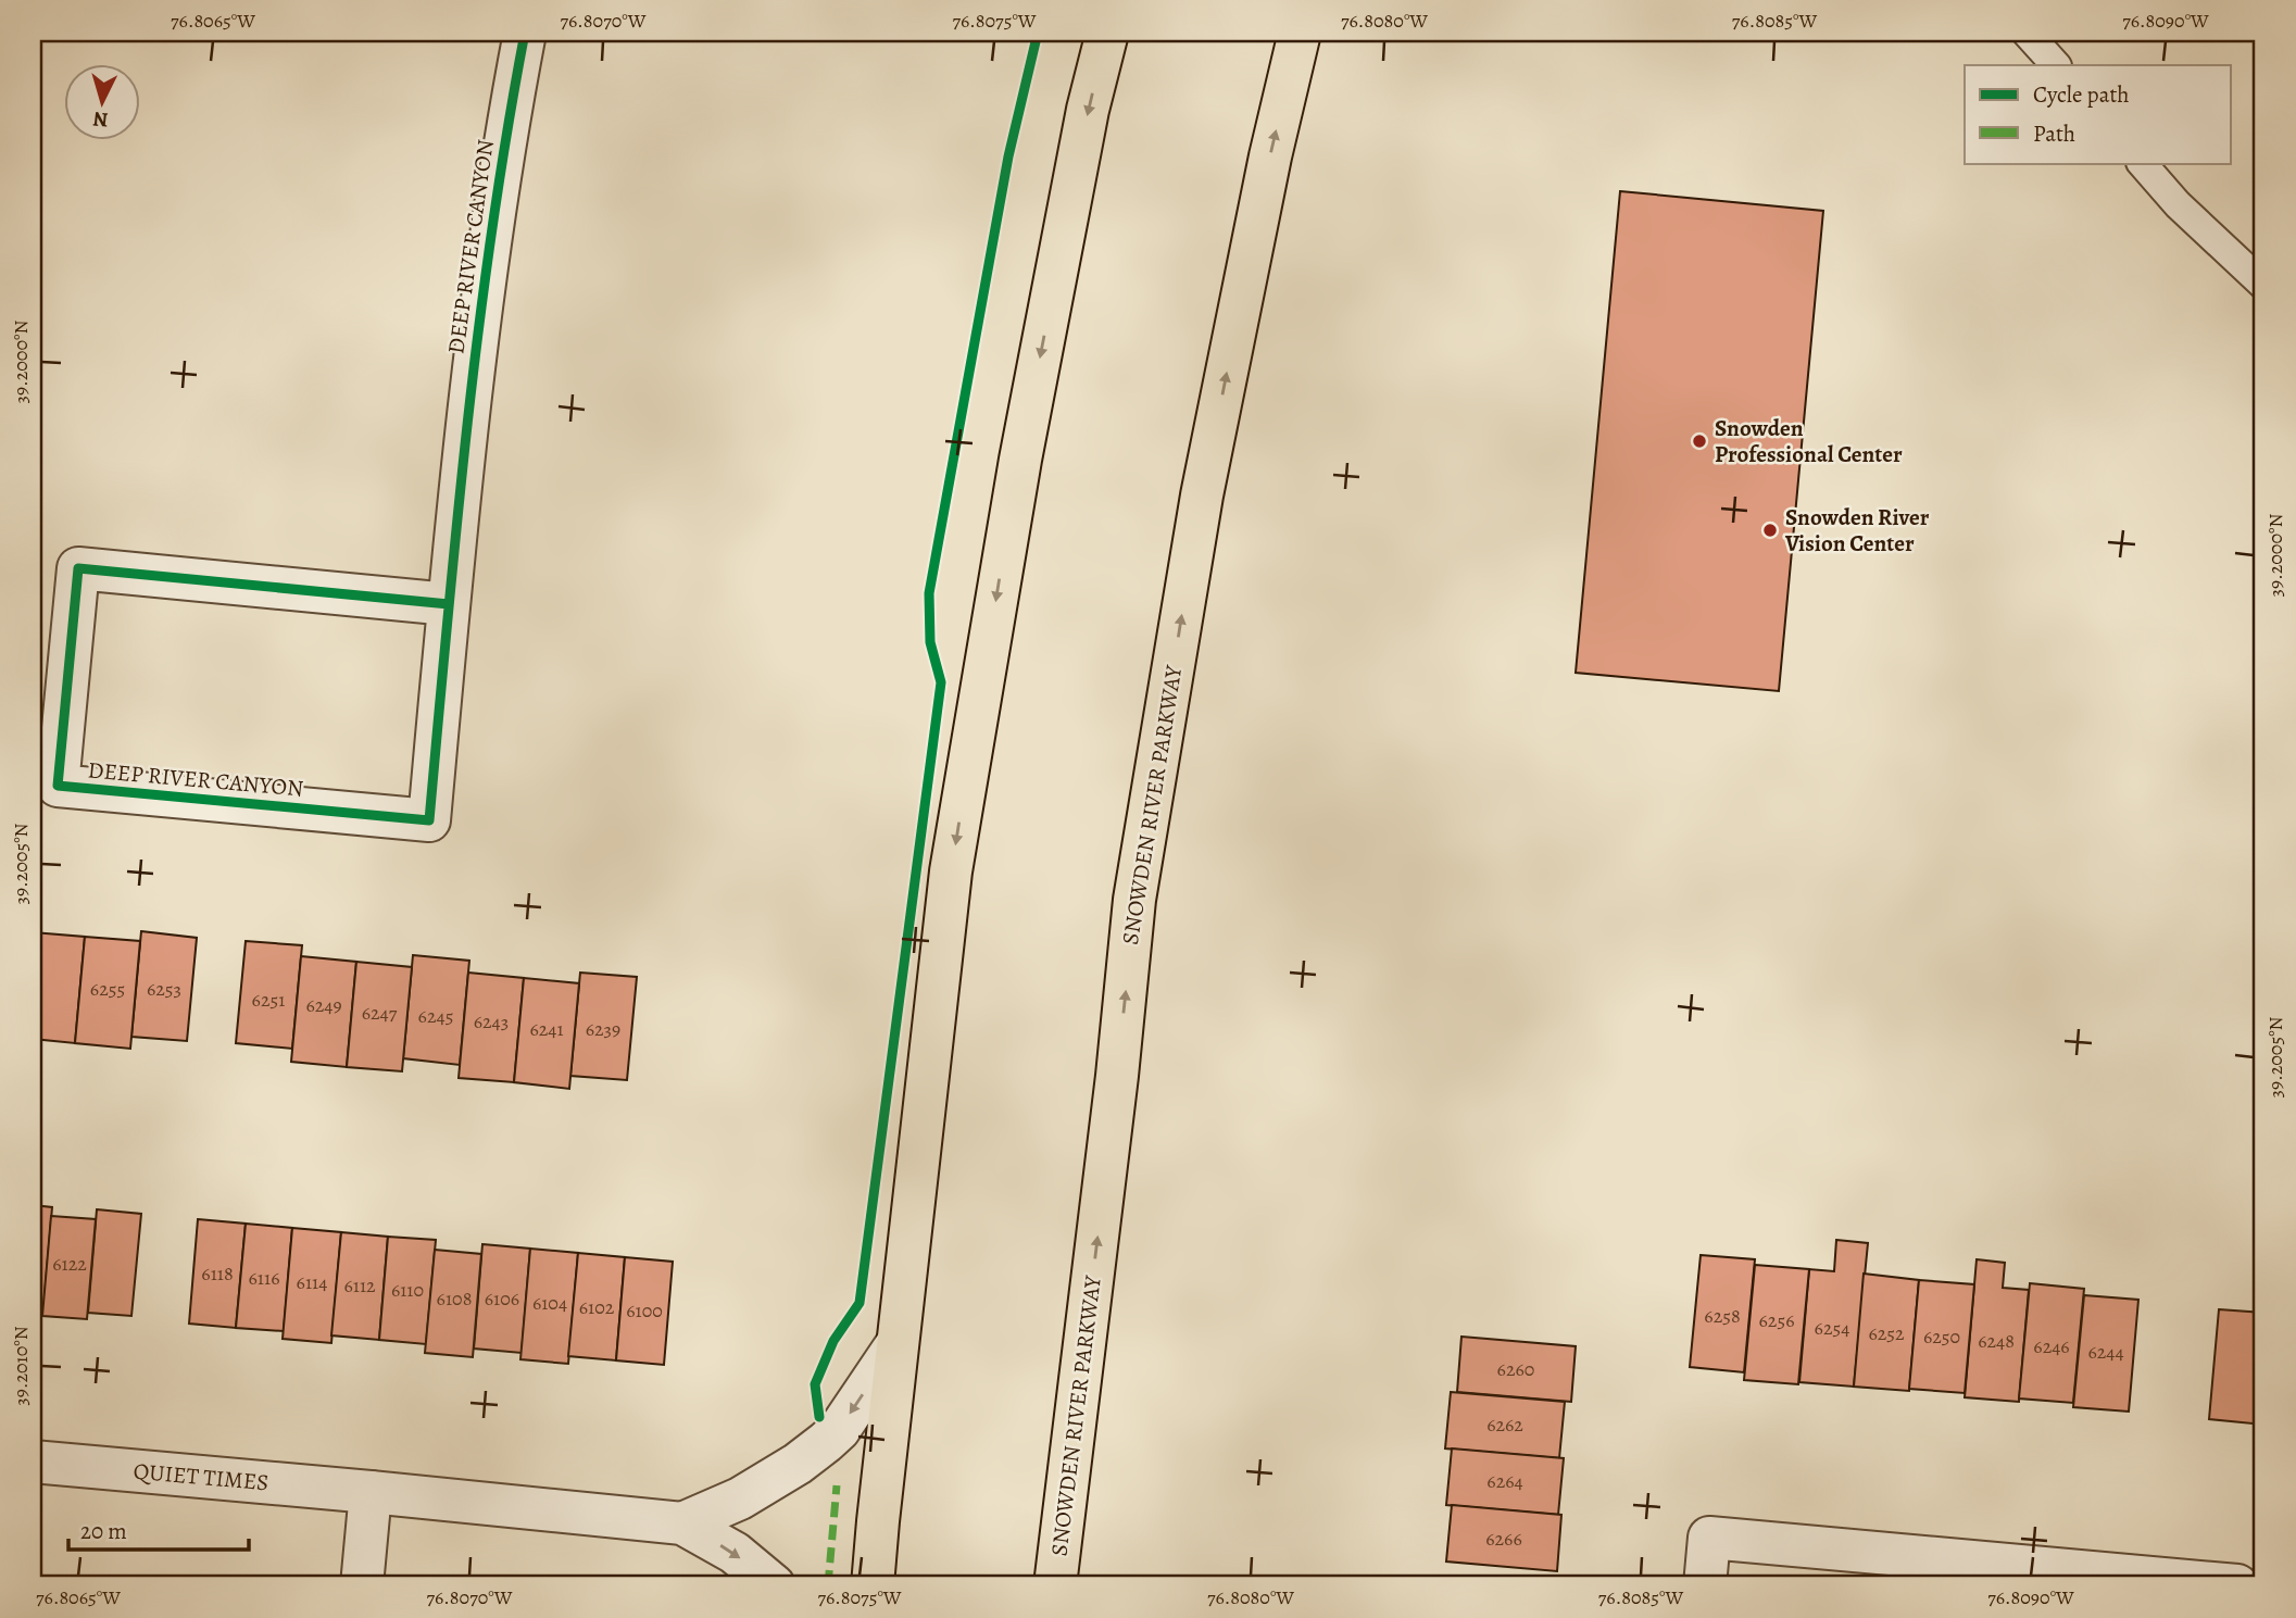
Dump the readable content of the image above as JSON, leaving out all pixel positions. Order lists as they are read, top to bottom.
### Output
{
  "streets": {
    "main road": ["SNOWDEN RIVER PARKWAY"],
    "street": ["DEEP RIVER CANYON", "QUIET TIMES"]
  },
  "places": ["Snowden Professional Center", "Snowden River Vision Center"],
  "house_numbers": [
    "6255",
    "6253",
    "6251",
    "6249",
    "6247",
    "6245",
    "6243",
    "6241",
    "6239",
    "6122",
    "6118",
    "6116",
    "6114",
    "6112",
    "6110",
    "6108",
    "6106",
    "6104",
    "6102",
    "6100",
    "6258",
    "6256",
    "6254",
    "6252",
    "6250",
    "6248",
    "6246",
    "6244",
    "6260",
    "6262",
    "6264",
    "6266"
  ],
  "legend": ["Cycle path", "Path"],
  "scale_bar": "20 m",
  "north": "bottom",
  "coordinates": [
    "76.8065°W",
    "76.8070°W",
    "76.8075°W",
    "76.8080°W",
    "76.8085°W",
    "76.8090°W",
    "39.2000°N",
    "39.2005°N",
    "39.2010°N"
  ]
}
